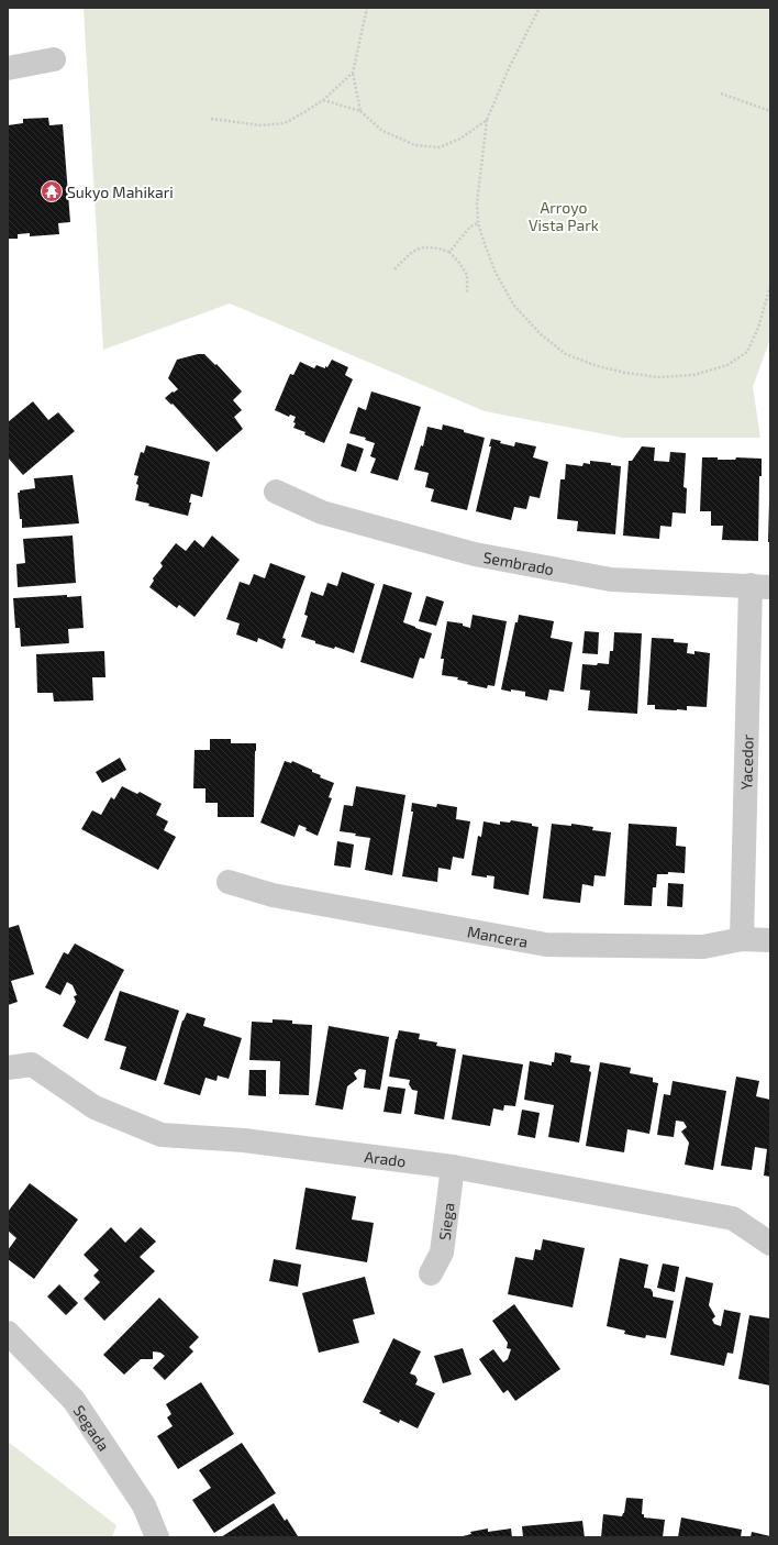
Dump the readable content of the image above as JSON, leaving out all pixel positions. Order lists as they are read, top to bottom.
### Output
{
  "streets": {
    "street": [
      "Sembrado",
      "Yacedor",
      "Mancera",
      "Arado",
      "Siega",
      "Segada"
    ]
  },
  "crossings": [
    ["Sembrado", "Yacedor"],
    ["Yacedor", "Mancera"],
    ["Arado", "Siega"]
  ],
  "parks": ["Arroyo Vista Park"],
  "places": {
    "temple": ["Sukyo Mahikari"]
  }
}
